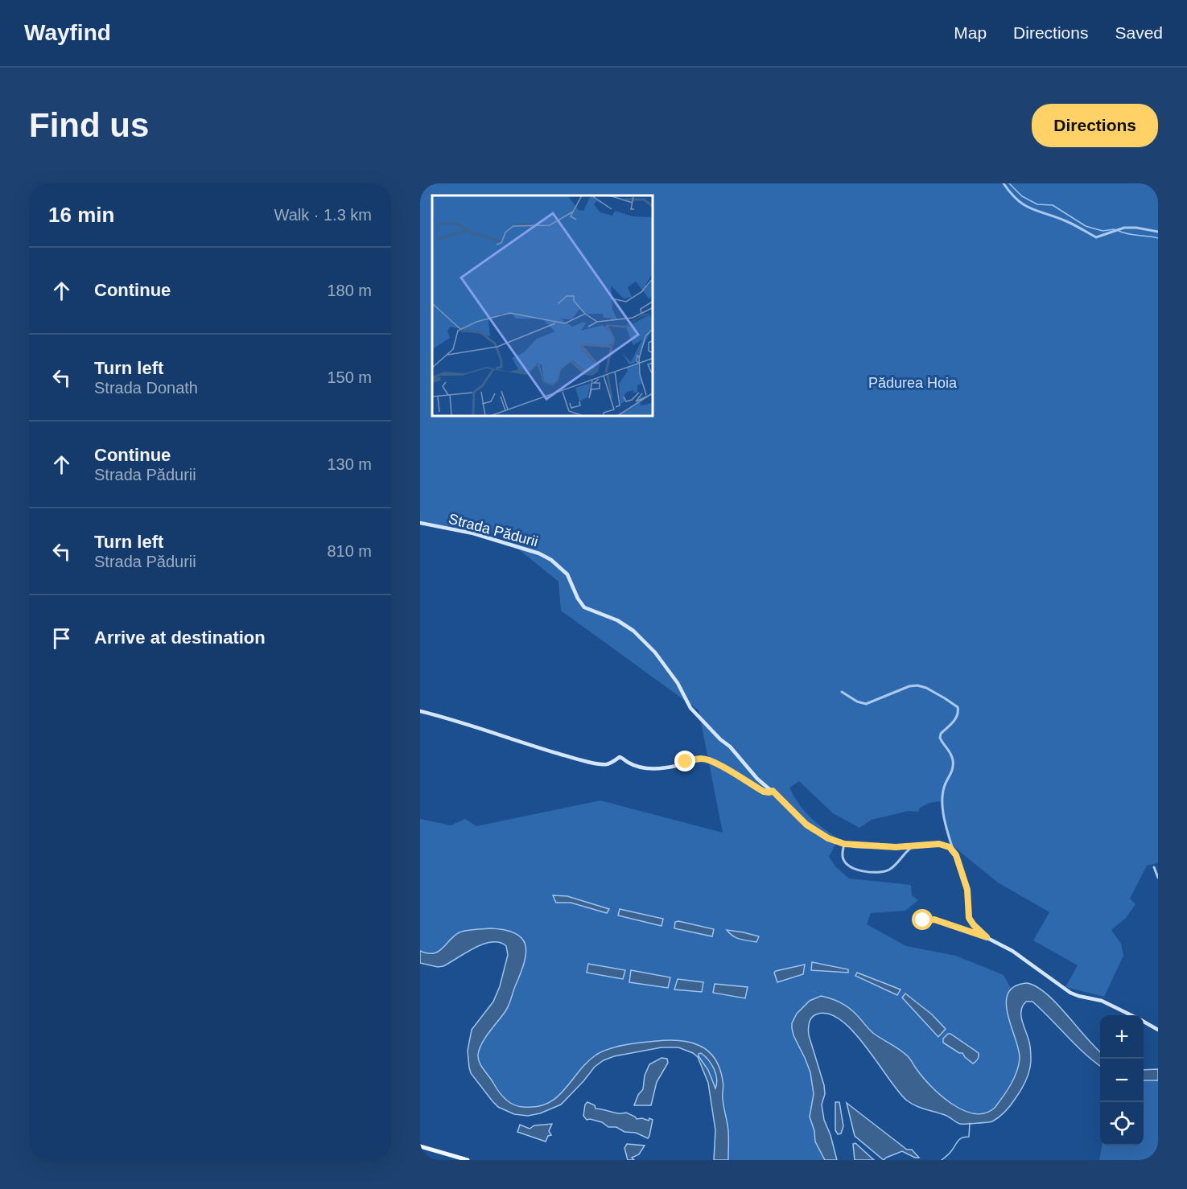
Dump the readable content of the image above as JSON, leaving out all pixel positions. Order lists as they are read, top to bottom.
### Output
{
  "streets": {
    "street": ["Strada Pădurii"]
  },
  "parks": ["Pădurea Hoia"],
  "page": {
    "header": "Wayfind",
    "nav": ["Map", "Directions", "Saved"],
    "buttons": "Directions",
    "title": "Find us",
    "heading": ["16 min", "Walk · 1.3 km"],
    "list": [
      ["Continue", "180 m"],
      ["Turn left", "Strada Donath", "150 m"],
      ["Continue", "Strada Pădurii", "130 m"],
      ["Turn left", "Strada Pădurii", "810 m"],
      "Arrive at destination"
    ],
    "map_buttons": ["+", "−"]
  }
}
